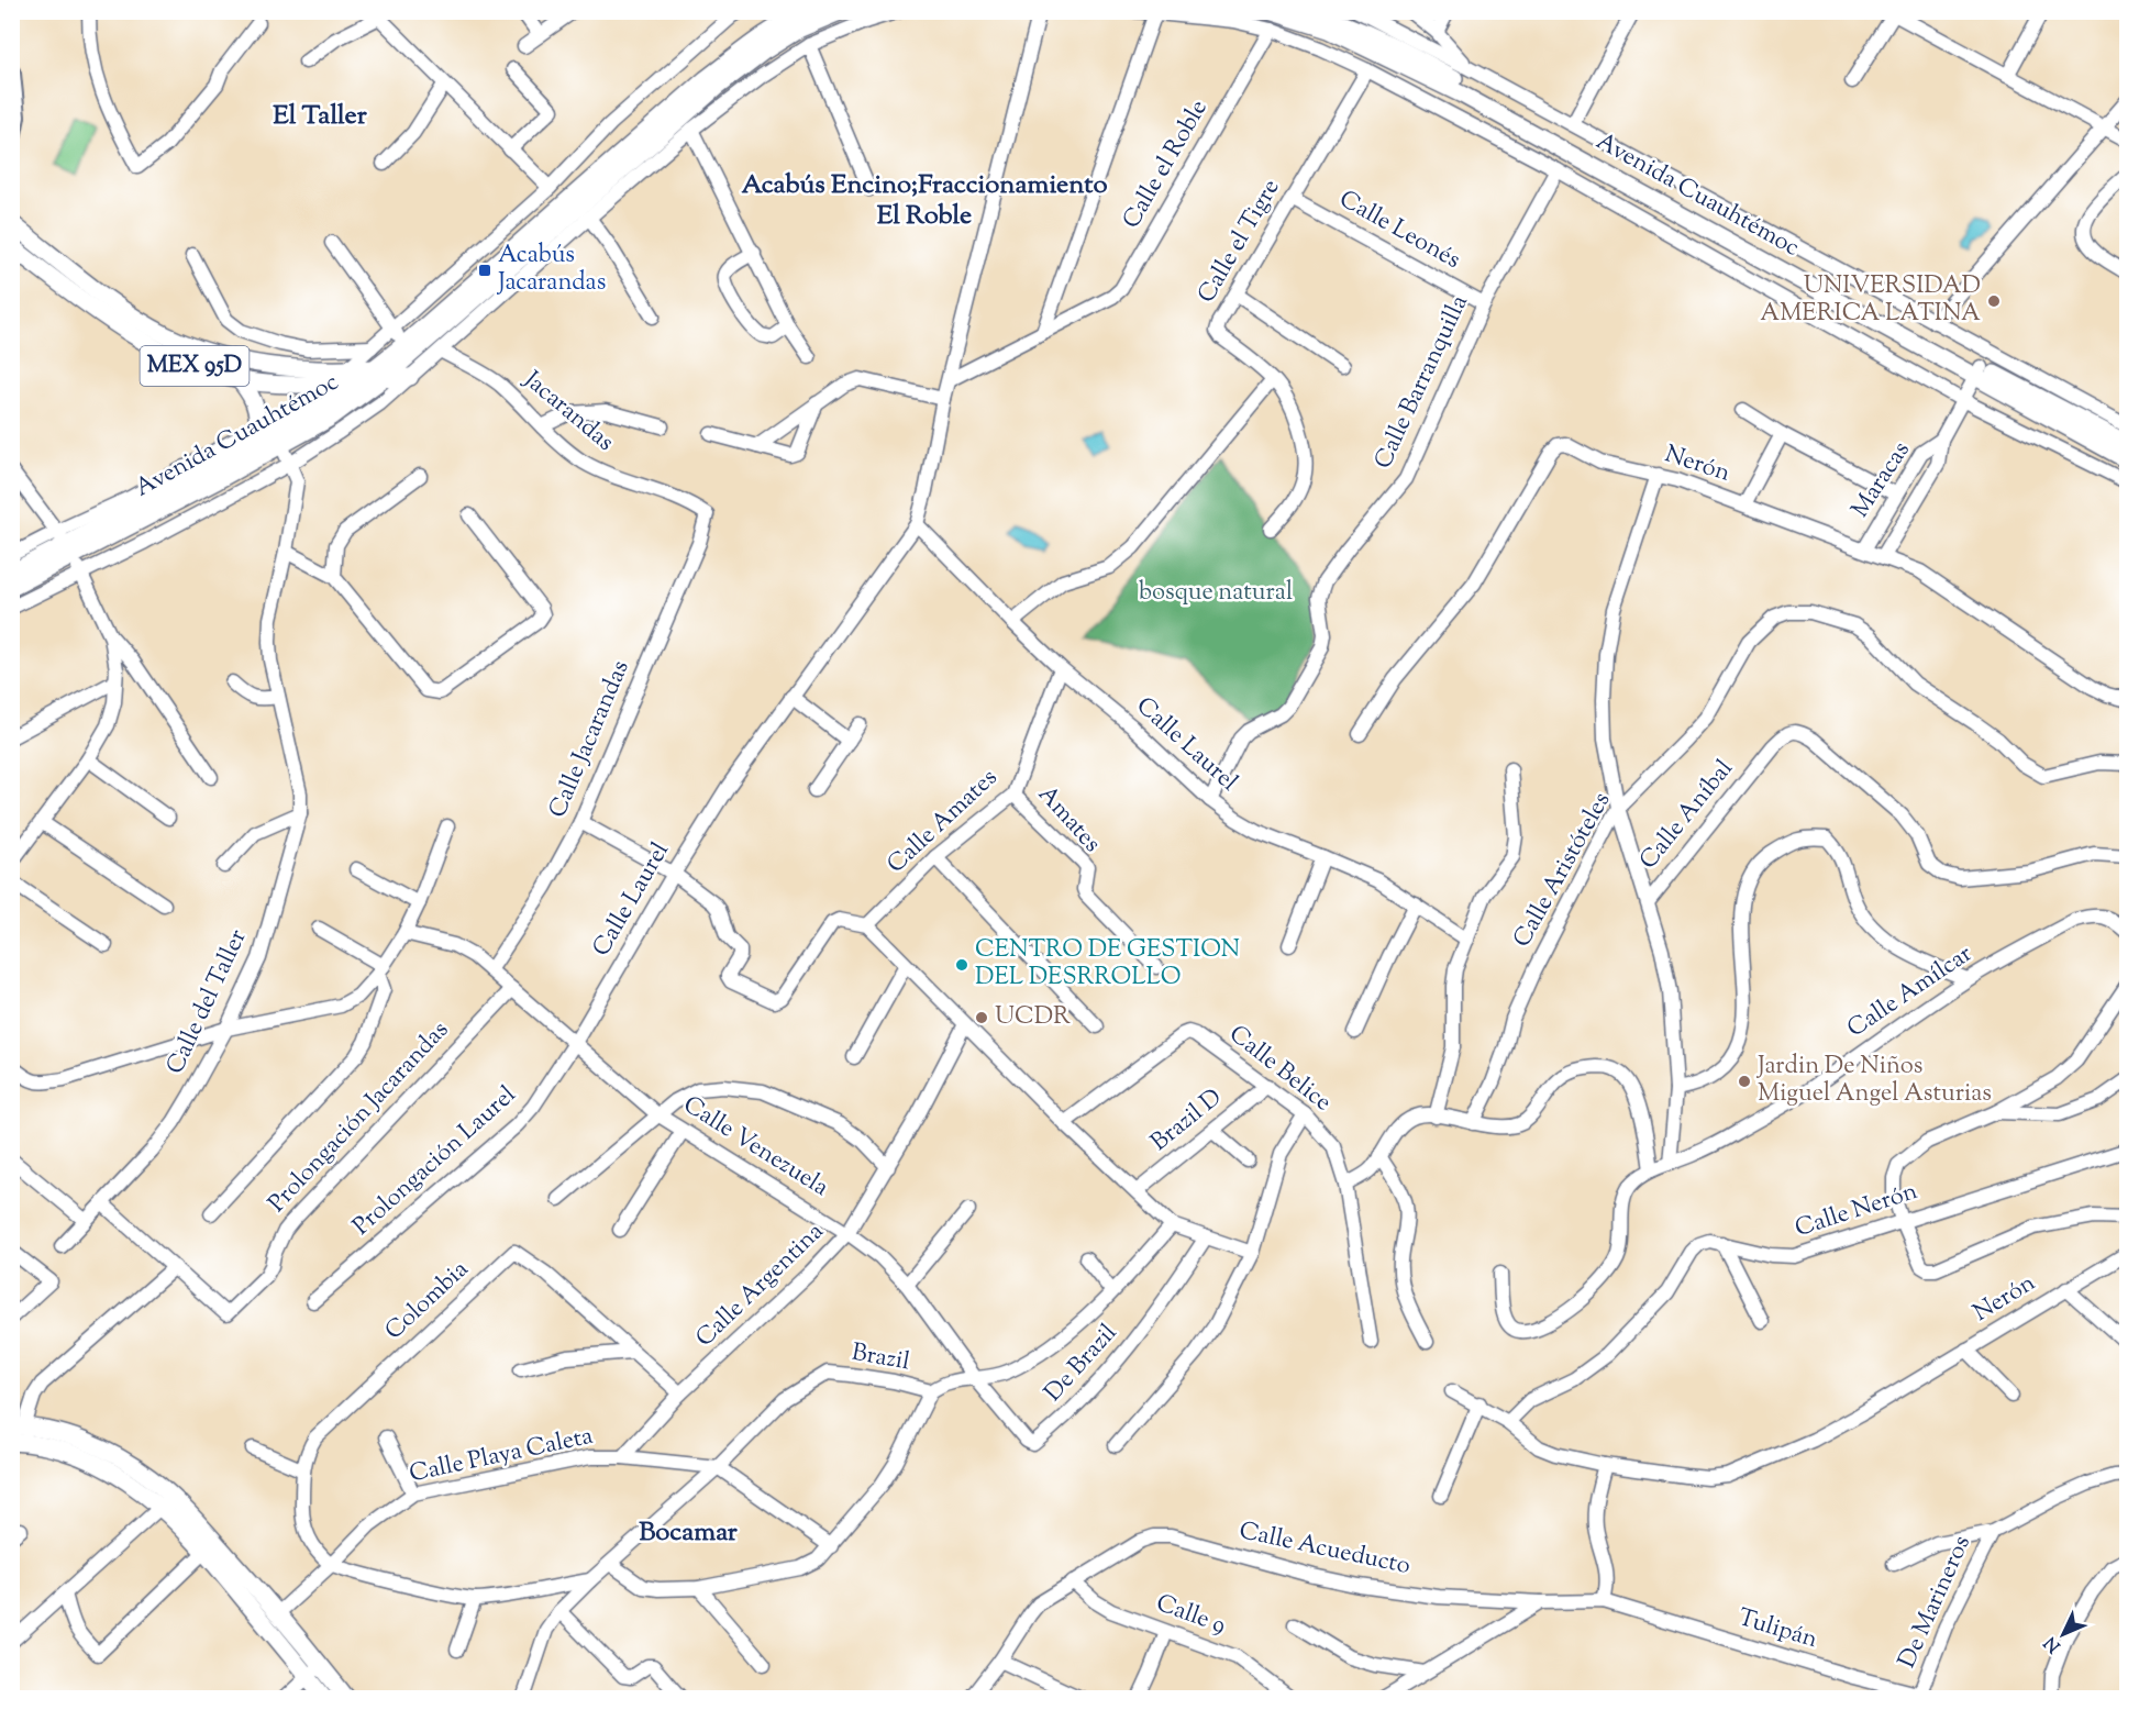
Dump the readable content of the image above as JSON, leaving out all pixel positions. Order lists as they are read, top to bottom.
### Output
{
  "streets": {
    "main road": ["Avenida Cuauhtémoc", "MEX 95D"],
    "street": [
      "Calle el Roble",
      "Calle Leonés",
      "Calle el Tigre",
      "Calle Barranquilla",
      "Jacarandas",
      "Nerón",
      "Maracas",
      "Calle Jacarandas",
      "Calle Laurel",
      "Calle Aníbal",
      "Amates",
      "Calle Amates",
      "Calle Aristóteles",
      "Calle Amílcar",
      "Calle del Taller",
      "Calle Belice",
      "Prolongación Jacarandas",
      "Brazil D",
      "Calle Venezuela",
      "Prolongación Laurel",
      "Calle Nerón",
      "Calle Argentina",
      "Colombia",
      "Brazil",
      "De Brazil",
      "Calle Playa Caleta",
      "Calle Acueducto",
      "De Marineros",
      "Calle 9",
      "Tulipán"
    ]
  },
  "crossings": [
    ["Calle el Roble", "Calle Laurel"],
    ["Avenida Cuauhtémoc", "MEX 95D"],
    ["Avenida Cuauhtémoc", "Maracas"],
    ["Avenida Cuauhtémoc", "Calle del Taller"],
    ["Calle Leonés", "Calle el Tigre"],
    ["Calle Leonés", "Calle Barranquilla"],
    ["Calle Barranquilla", "Calle Laurel"],
    ["Jacarandas", "Calle Jacarandas"],
    ["Nerón", "Maracas"],
    ["Nerón", "Calle Aníbal"],
    ["Calle Jacarandas", "Calle Venezuela"],
    ["Calle Laurel", "Calle Amates"],
    ["Calle Laurel", "Calle Venezuela"],
    ["Calle Laurel", "Prolongación Laurel"],
    ["Calle Aníbal", "Calle Aristóteles"],
    ["Amates", "Calle Amates"],
    ["Calle Belice", "Brazil D"],
    ["Prolongación Jacarandas", "Calle Venezuela"],
    ["Calle Venezuela", "Prolongación Laurel"],
    ["Calle Venezuela", "Calle Argentina"],
    ["Calle Venezuela", "Brazil"],
    ["Calle Venezuela", "De Brazil"],
    ["Calle Argentina", "Colombia"],
    ["Calle Argentina", "Calle Playa Caleta"],
    ["Colombia", "Calle Playa Caleta"],
    ["Brazil", "De Brazil"],
    ["Brazil", "Calle Playa Caleta"],
    ["Calle Acueducto", "Calle 9"],
    ["Calle Acueducto", "Tulipán"],
    ["De Marineros", "Tulipán"]
  ],
  "districts": ["El Taller", "Acabús Encino;Fraccionamiento El Roble", "Bocamar"],
  "parks": ["bosque natural"],
  "places": {
    "transit": ["Acabús Jacarandas"],
    "other": [
      "UNIVERSIDAD AMERICA LATINA",
      "CENTRO DE GESTION DEL DESRROLLO",
      "UCDR",
      "Jardin De Niños Miguel Angel Asturias"
    ]
  },
  "north": "bottom left"
}
